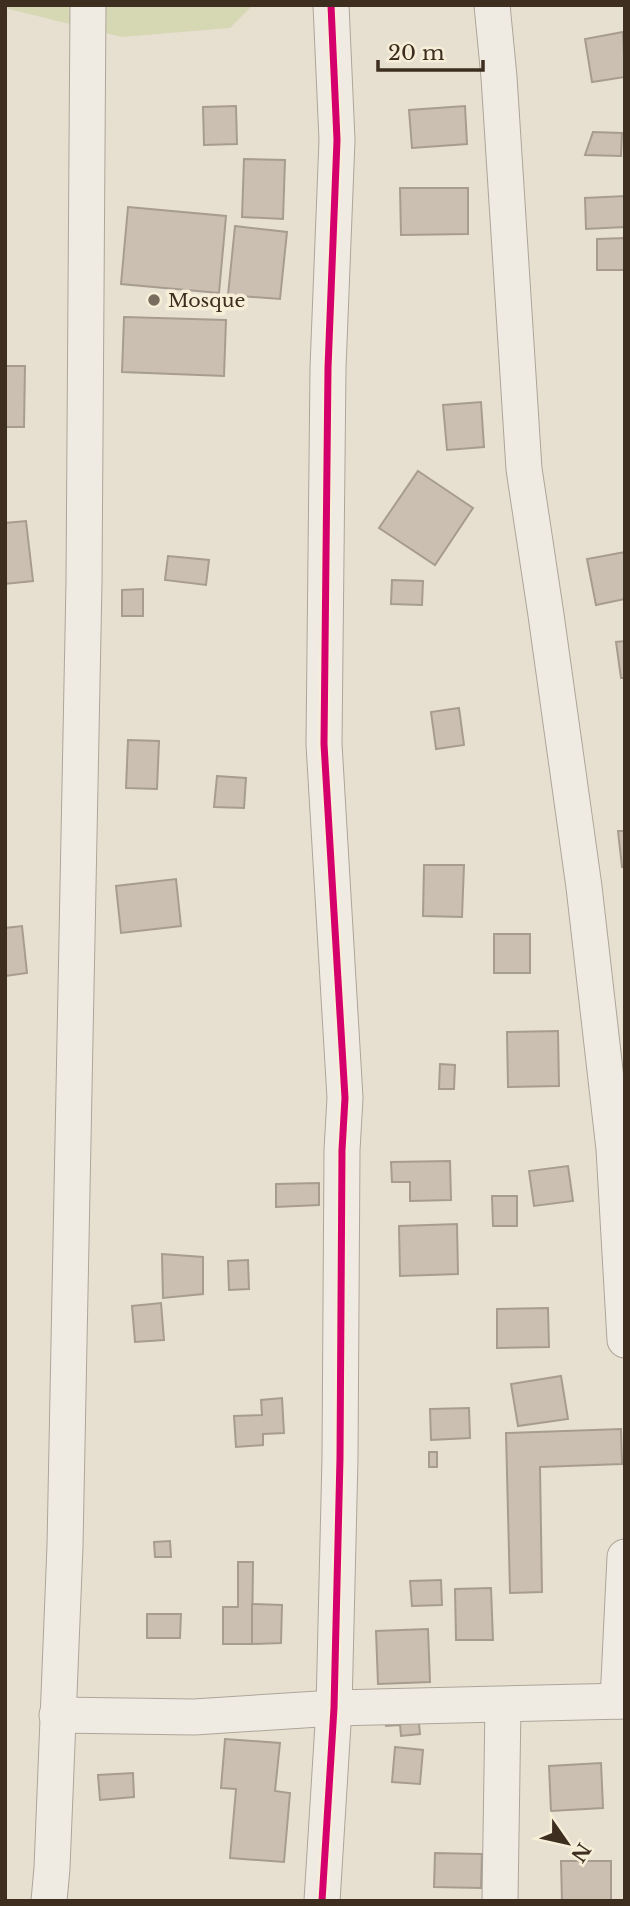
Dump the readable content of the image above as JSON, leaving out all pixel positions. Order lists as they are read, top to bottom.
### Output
{
  "places": ["Mosque"],
  "scale_bar": "20 m",
  "north": "bottom right"
}
